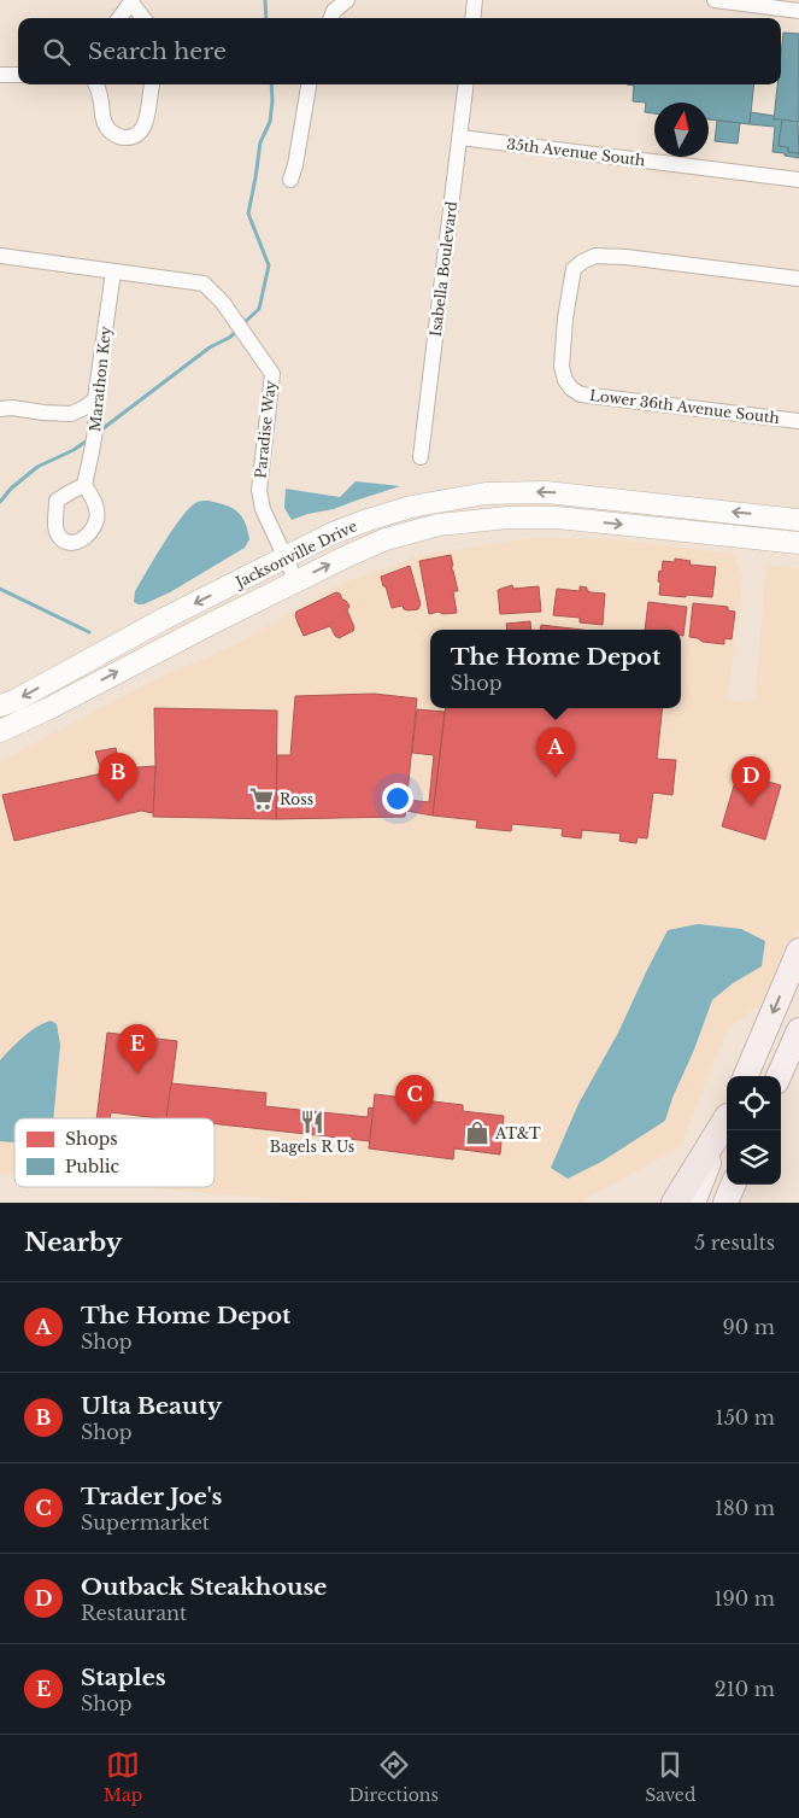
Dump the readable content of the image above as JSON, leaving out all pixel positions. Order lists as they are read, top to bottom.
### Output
{
  "streets": {
    "street": [
      "35th Avenue South",
      "Isabella Boulevard",
      "Marathon Key",
      "Lower 36th Avenue South",
      "Paradise Way",
      "Jacksonville Drive"
    ]
  },
  "crossings": [
    ["35th Avenue South", "Isabella Boulevard"],
    ["Marathon Key", "Paradise Way"],
    ["Paradise Way", "Jacksonville Drive"]
  ],
  "places": {
    "supermarket": ["Ross"],
    "restaurant": ["Bagels R Us"],
    "shop": ["AT&T"]
  },
  "legend": ["Shops", "Public"],
  "north": "top",
  "page": {
    "search": "Search here",
    "popup": ["The Home Depot", "Shop"],
    "pins": [
      "A",
      "B",
      "D",
      "E",
      "C"
    ],
    "heading": ["Nearby", "5 results"],
    "list": [
      {
        "mark": "A",
        "name": "The Home Depot",
        "note": "Shop",
        "value": "90 m"
      },
      {
        "mark": "B",
        "name": "Ulta Beauty",
        "note": "Shop",
        "value": "150 m"
      },
      {
        "mark": "C",
        "name": "Trader Joe's",
        "note": "Supermarket",
        "value": "180 m"
      },
      {
        "mark": "D",
        "name": "Outback Steakhouse",
        "note": "Restaurant",
        "value": "190 m"
      },
      {
        "mark": "E",
        "name": "Staples",
        "note": "Shop",
        "value": "210 m"
      }
    ],
    "nav": ["Map", "Directions", "Saved"]
  }
}
